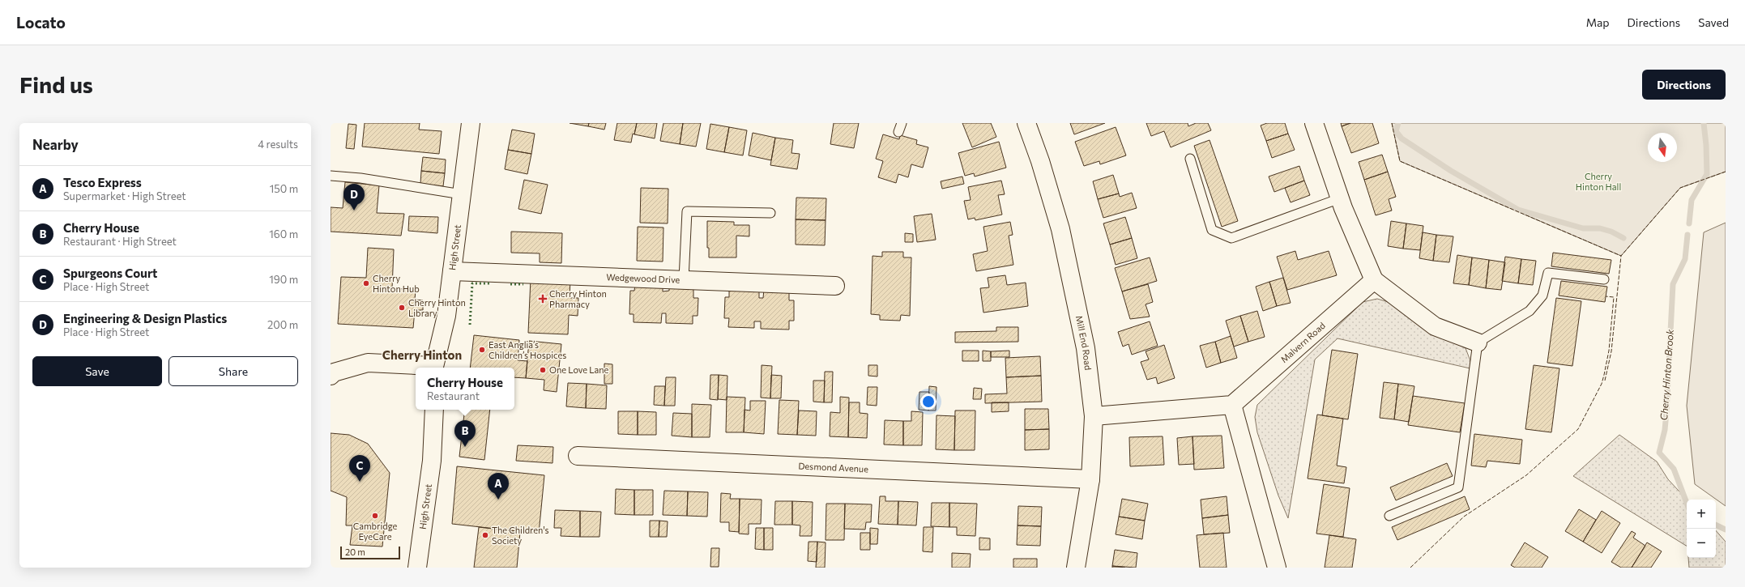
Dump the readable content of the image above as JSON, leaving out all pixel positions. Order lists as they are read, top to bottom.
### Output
{
  "streets": {
    "street": [
      "High Street",
      "Wedgewood Drive",
      "Mill End Road",
      "Malvern Road",
      "Desmond Avenue"
    ]
  },
  "crossings": [
    ["High Street", "Wedgewood Drive"],
    ["Mill End Road", "Desmond Avenue"]
  ],
  "districts": ["Cherry Hinton"],
  "water": ["Cherry Hinton Brook"],
  "parks": ["Cherry Hinton Hall"],
  "places": {
    "other": [
      "Cherry Hinton Hub",
      "Cherry Hinton Library",
      "East Anglia’s Children’s Hospices",
      "One Love Lane",
      "Cambridge EyeCare",
      "The Children's Society"
    ],
    "health": ["Cherry Hinton Pharmacy"]
  },
  "scale_bar": "20 m",
  "north": "bottom",
  "page": {
    "header": "Locato",
    "nav": ["Map", "Directions", "Saved"],
    "buttons": [
      "Directions",
      ["Save", "Share"]
    ],
    "title": "Find us",
    "heading": ["Nearby", "4 results"],
    "list": [
      {
        "mark": "A",
        "name": "Tesco Express",
        "note": "Supermarket · High Street",
        "value": "150 m"
      },
      {
        "mark": "B",
        "name": "Cherry House",
        "note": "Restaurant · High Street",
        "value": "160 m"
      },
      {
        "mark": "C",
        "name": "Spurgeons Court",
        "note": "Place · High Street",
        "value": "190 m"
      },
      {
        "mark": "D",
        "name": "Engineering & Design Plastics",
        "note": "Place · High Street",
        "value": "200 m"
      }
    ],
    "pins": [
      "D",
      "B",
      "C",
      "A"
    ],
    "popup": ["Cherry House", "Restaurant"],
    "map_buttons": ["+", "−"],
    "scale": "20 m"
  }
}
